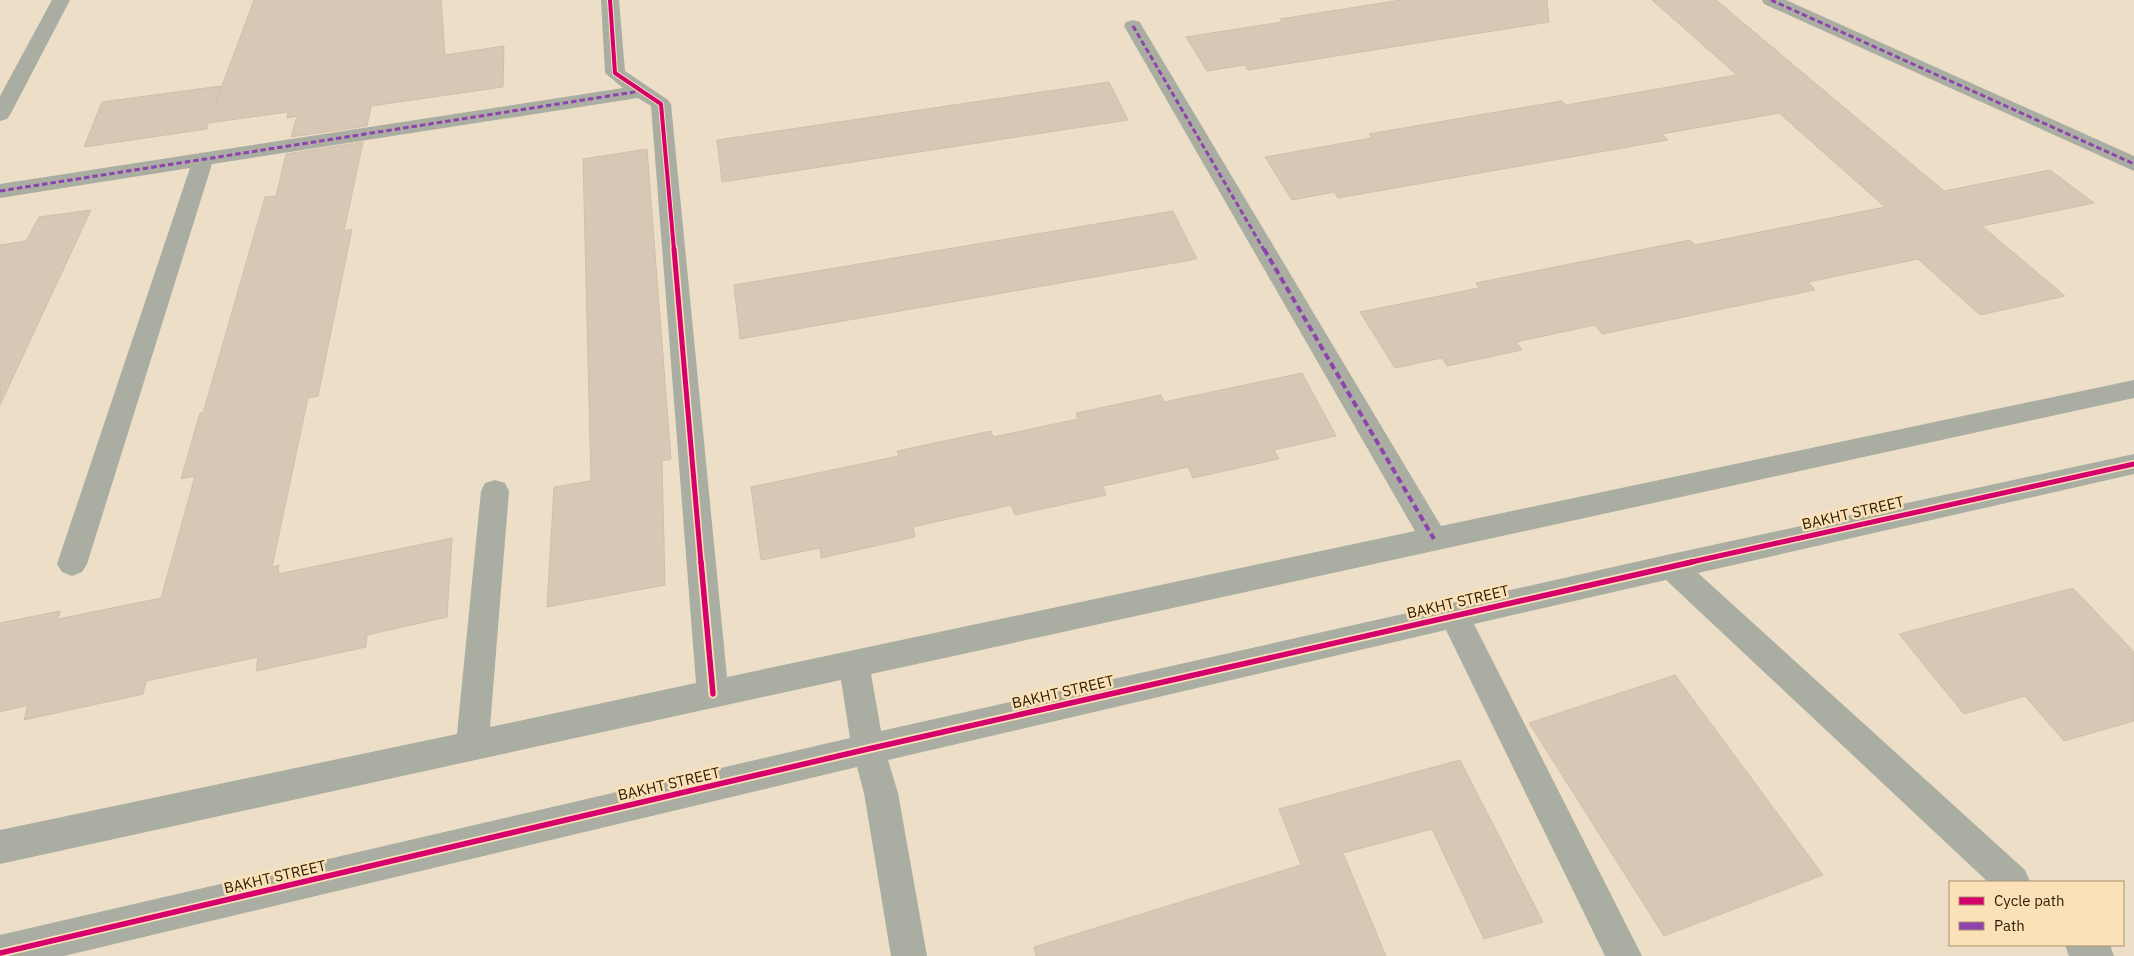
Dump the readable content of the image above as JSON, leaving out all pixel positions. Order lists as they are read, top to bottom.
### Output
{
  "streets": {
    "street": ["BAKHT STREET"]
  },
  "legend": ["Cycle path", "Path"]
}
